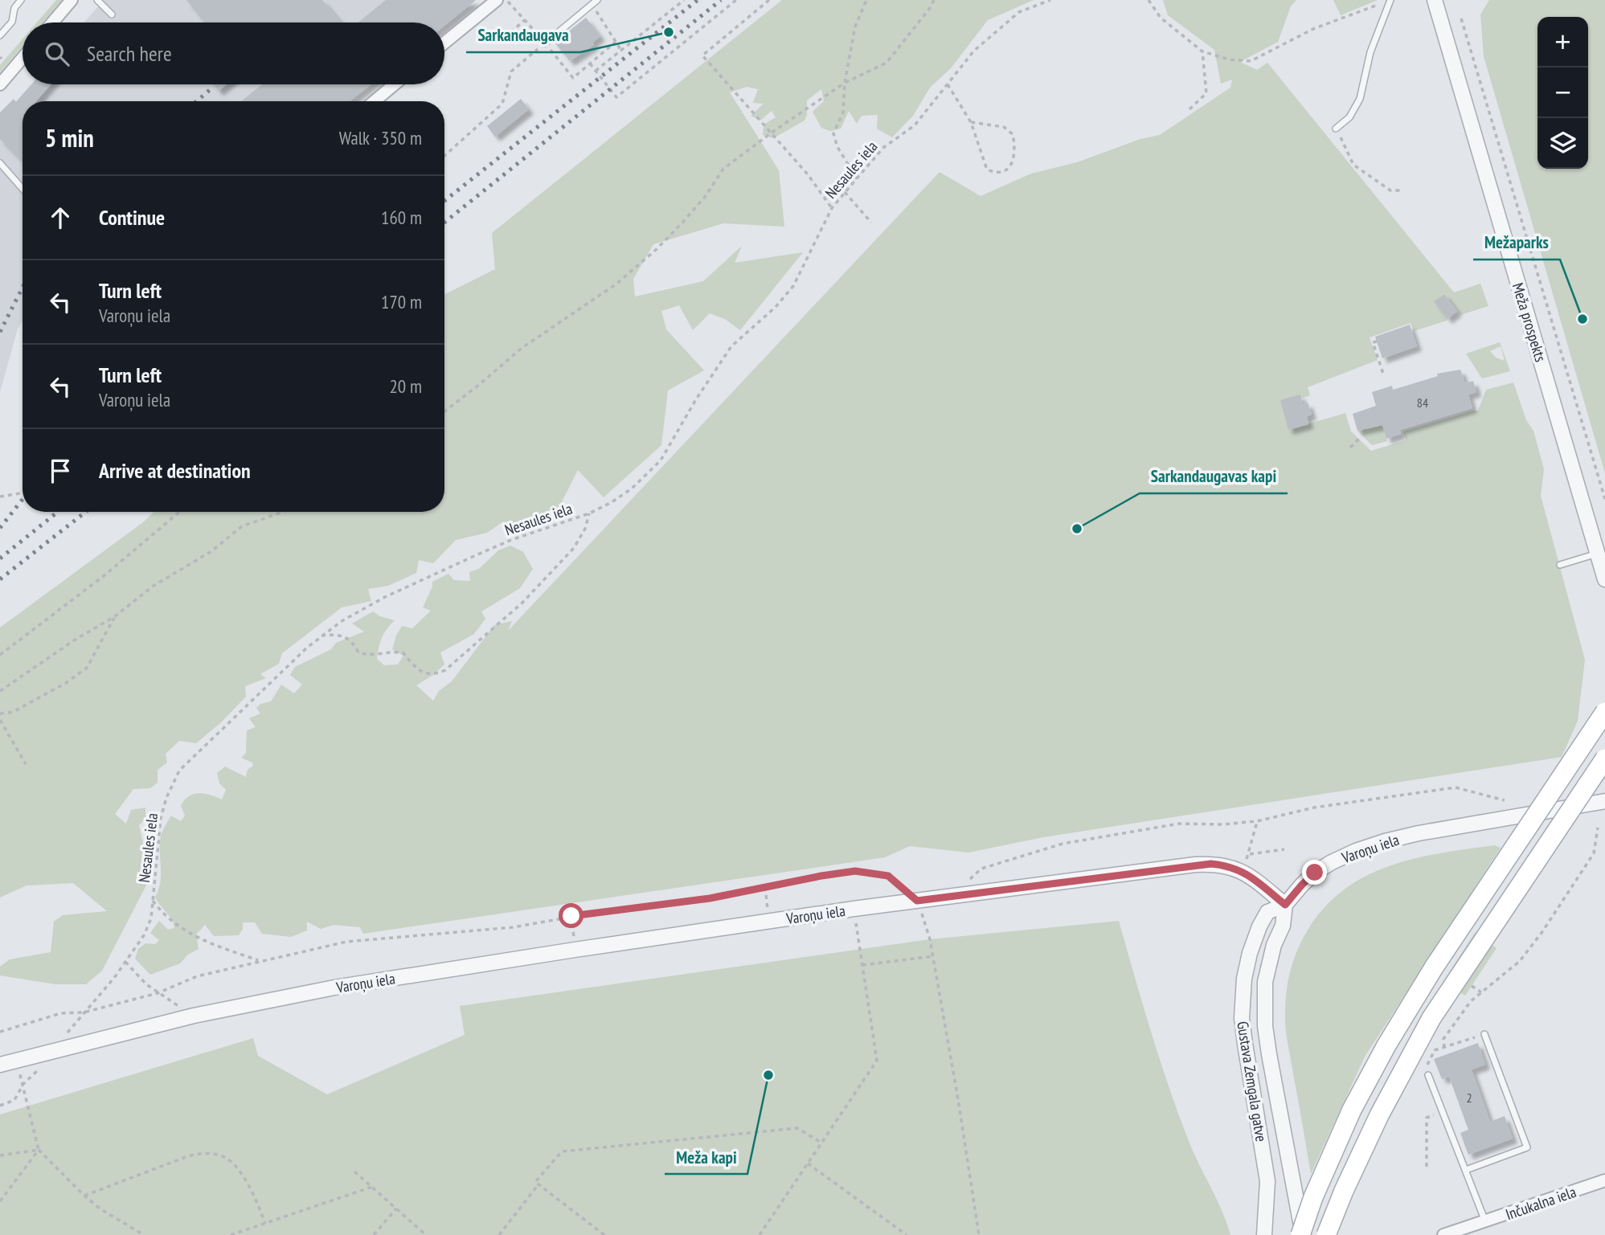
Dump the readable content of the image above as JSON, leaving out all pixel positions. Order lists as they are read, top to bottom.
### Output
{
  "streets": {
    "main road": ["Gustava Zemgala gatve"],
    "street": ["Meža prospekts", "Varoņu iela", "Inčukalna iela"],
    "path": ["Nesaules iela"]
  },
  "crossings": [
    ["Nesaules iela", "Varoņu iela"],
    ["Varoņu iela", "Gustava Zemgala gatve"]
  ],
  "places": [
    "Sarkandaugava",
    "Mežaparks",
    "Sarkandaugavas kapi",
    "Meža kapi"
  ],
  "house_numbers": ["84", "2"],
  "page": {
    "map_buttons": ["+", "−"],
    "search": "Search here",
    "heading": ["5 min", "Walk · 350 m"],
    "list": [
      ["Continue", "160 m"],
      ["Turn left", "Varoņu iela", "170 m"],
      ["Turn left", "Varoņu iela", "20 m"],
      "Arrive at destination"
    ]
  }
}
